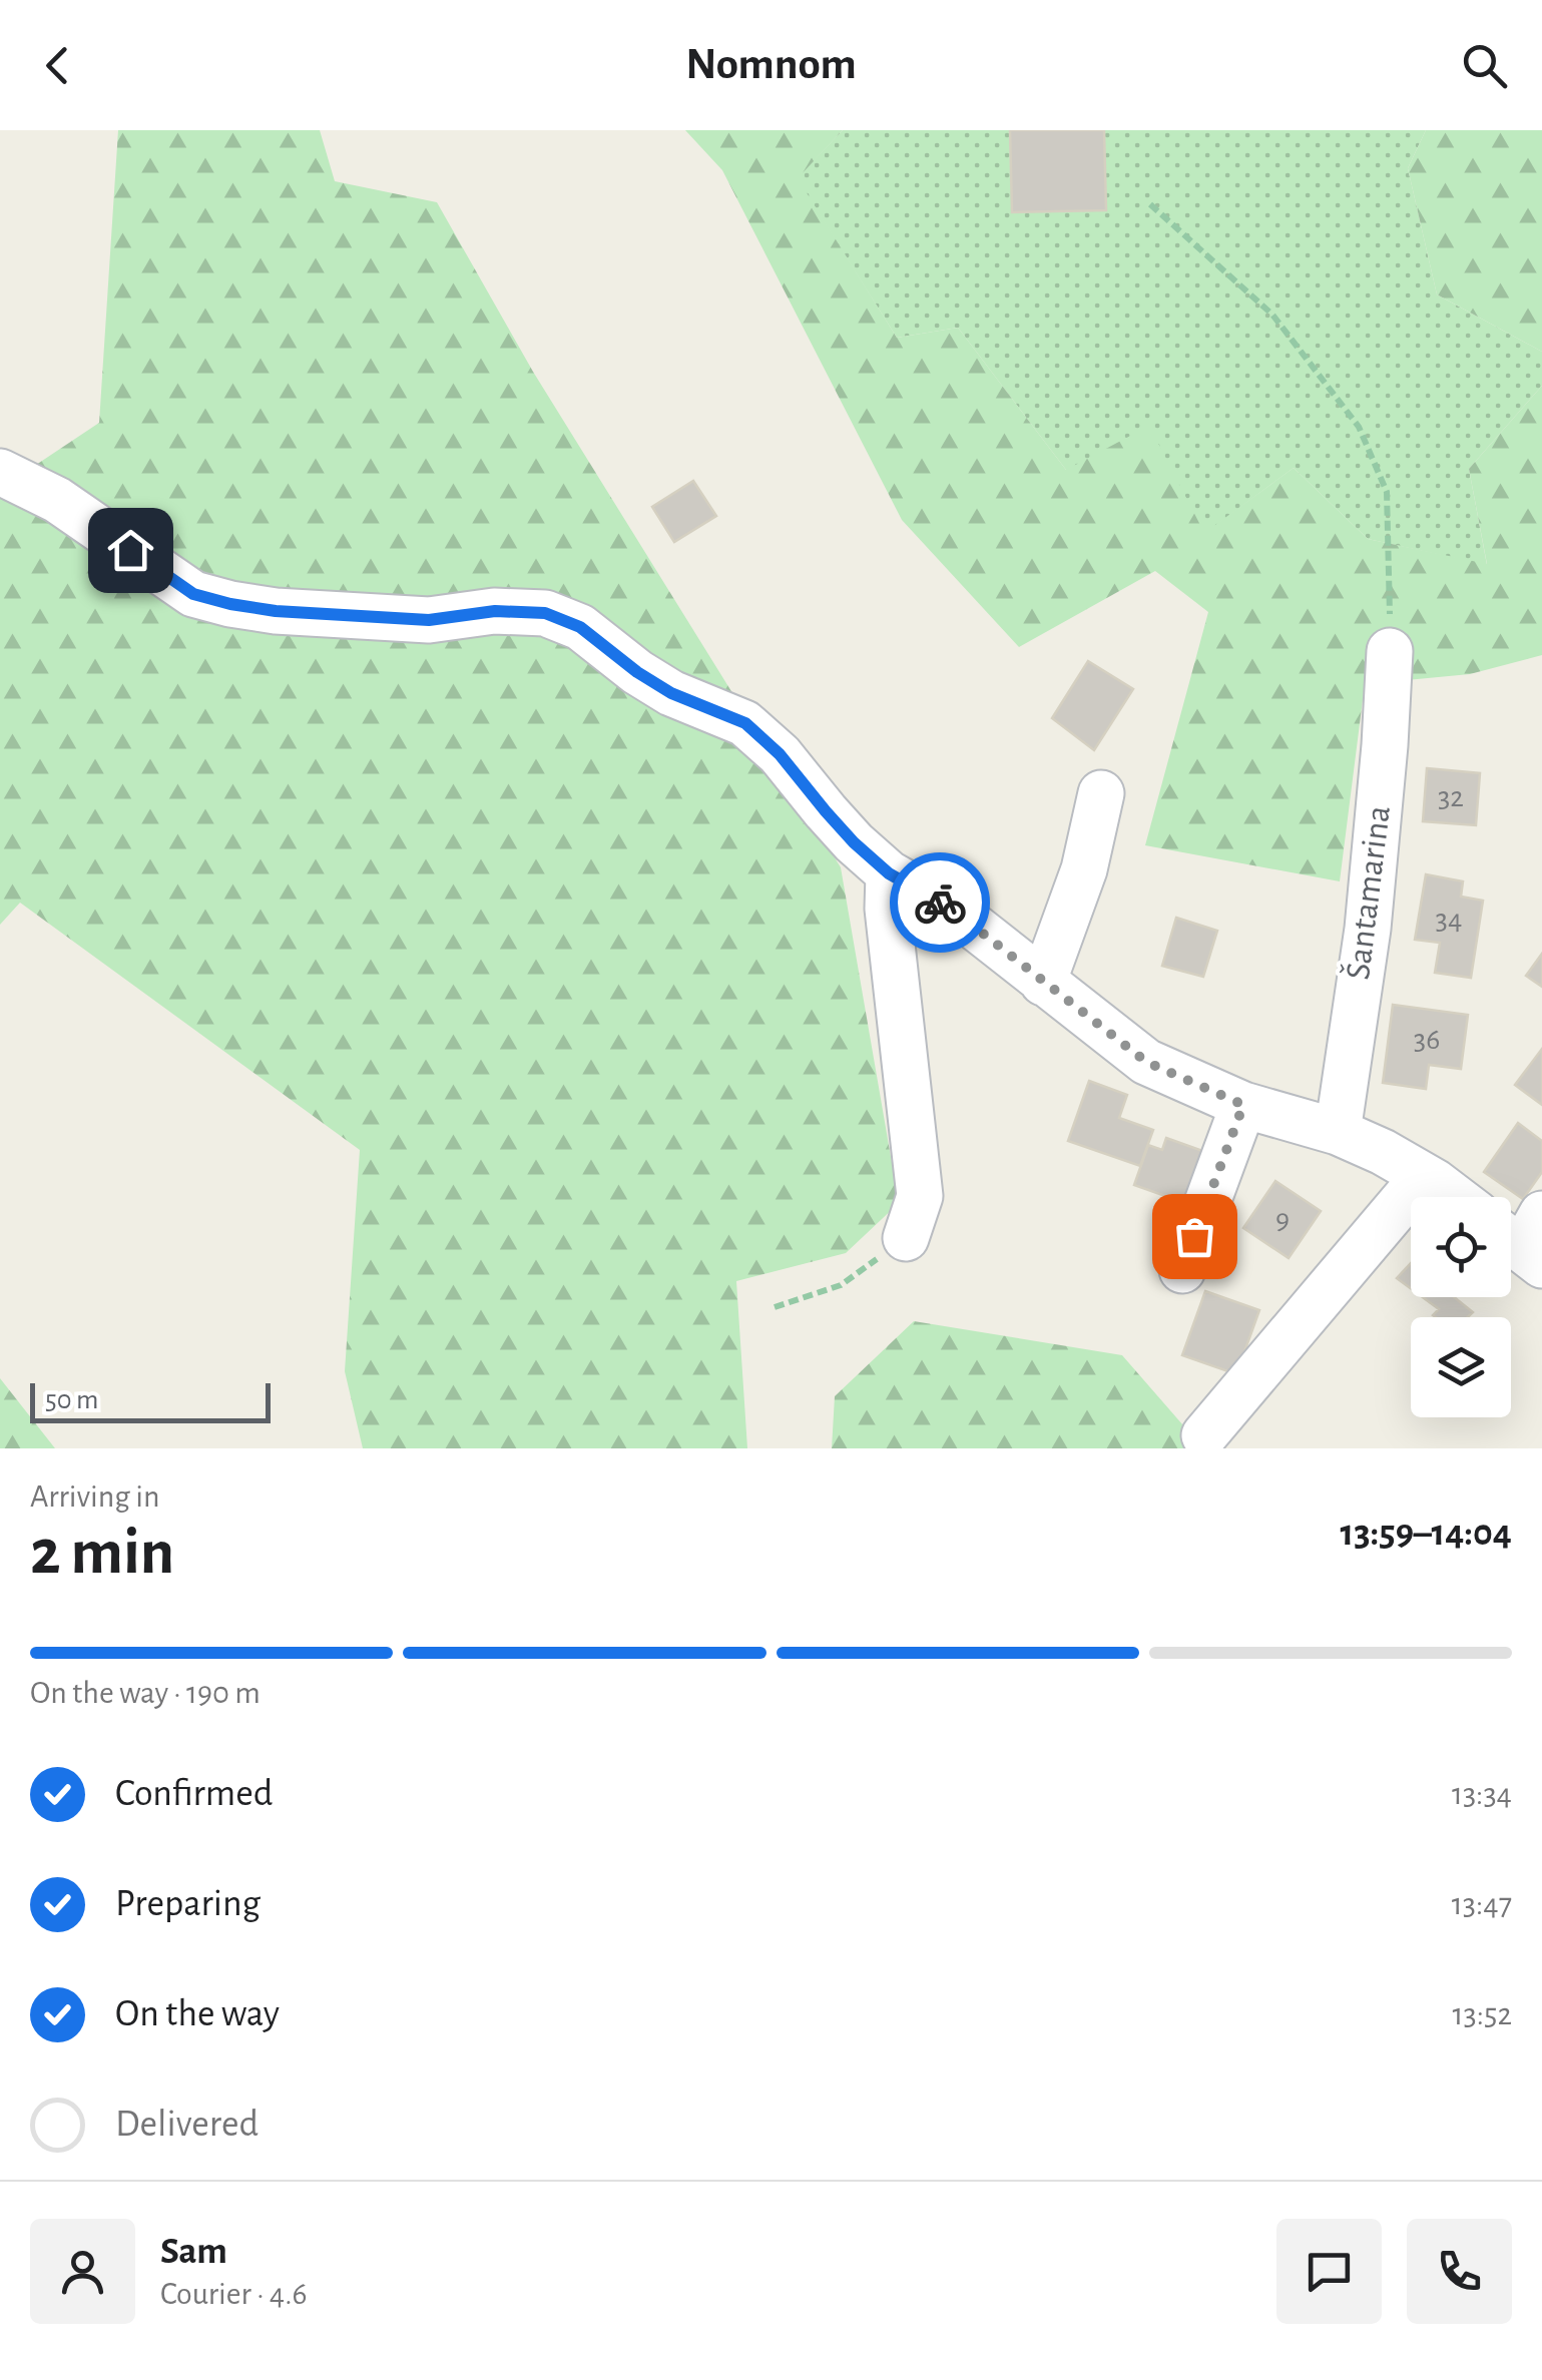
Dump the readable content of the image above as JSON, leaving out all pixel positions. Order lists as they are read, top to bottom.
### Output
{
  "streets": {
    "street": ["Šantamarina"]
  },
  "house_numbers": [
    "32",
    "34",
    "36",
    "9"
  ],
  "scale_bar": "50 m",
  "page": {
    "header": "Nomnom",
    "scale": "50 m",
    "heading": ["2 min", "Arriving in", "13:59–14:04"],
    "panel": ["Sam", "Courier · 4.6"],
    "bar": "On the way · 190 m",
    "list": [
      ["Confirmed", "13:34"],
      ["Preparing", "13:47"],
      ["On the way", "13:52"],
      "Delivered"
    ]
  }
}
